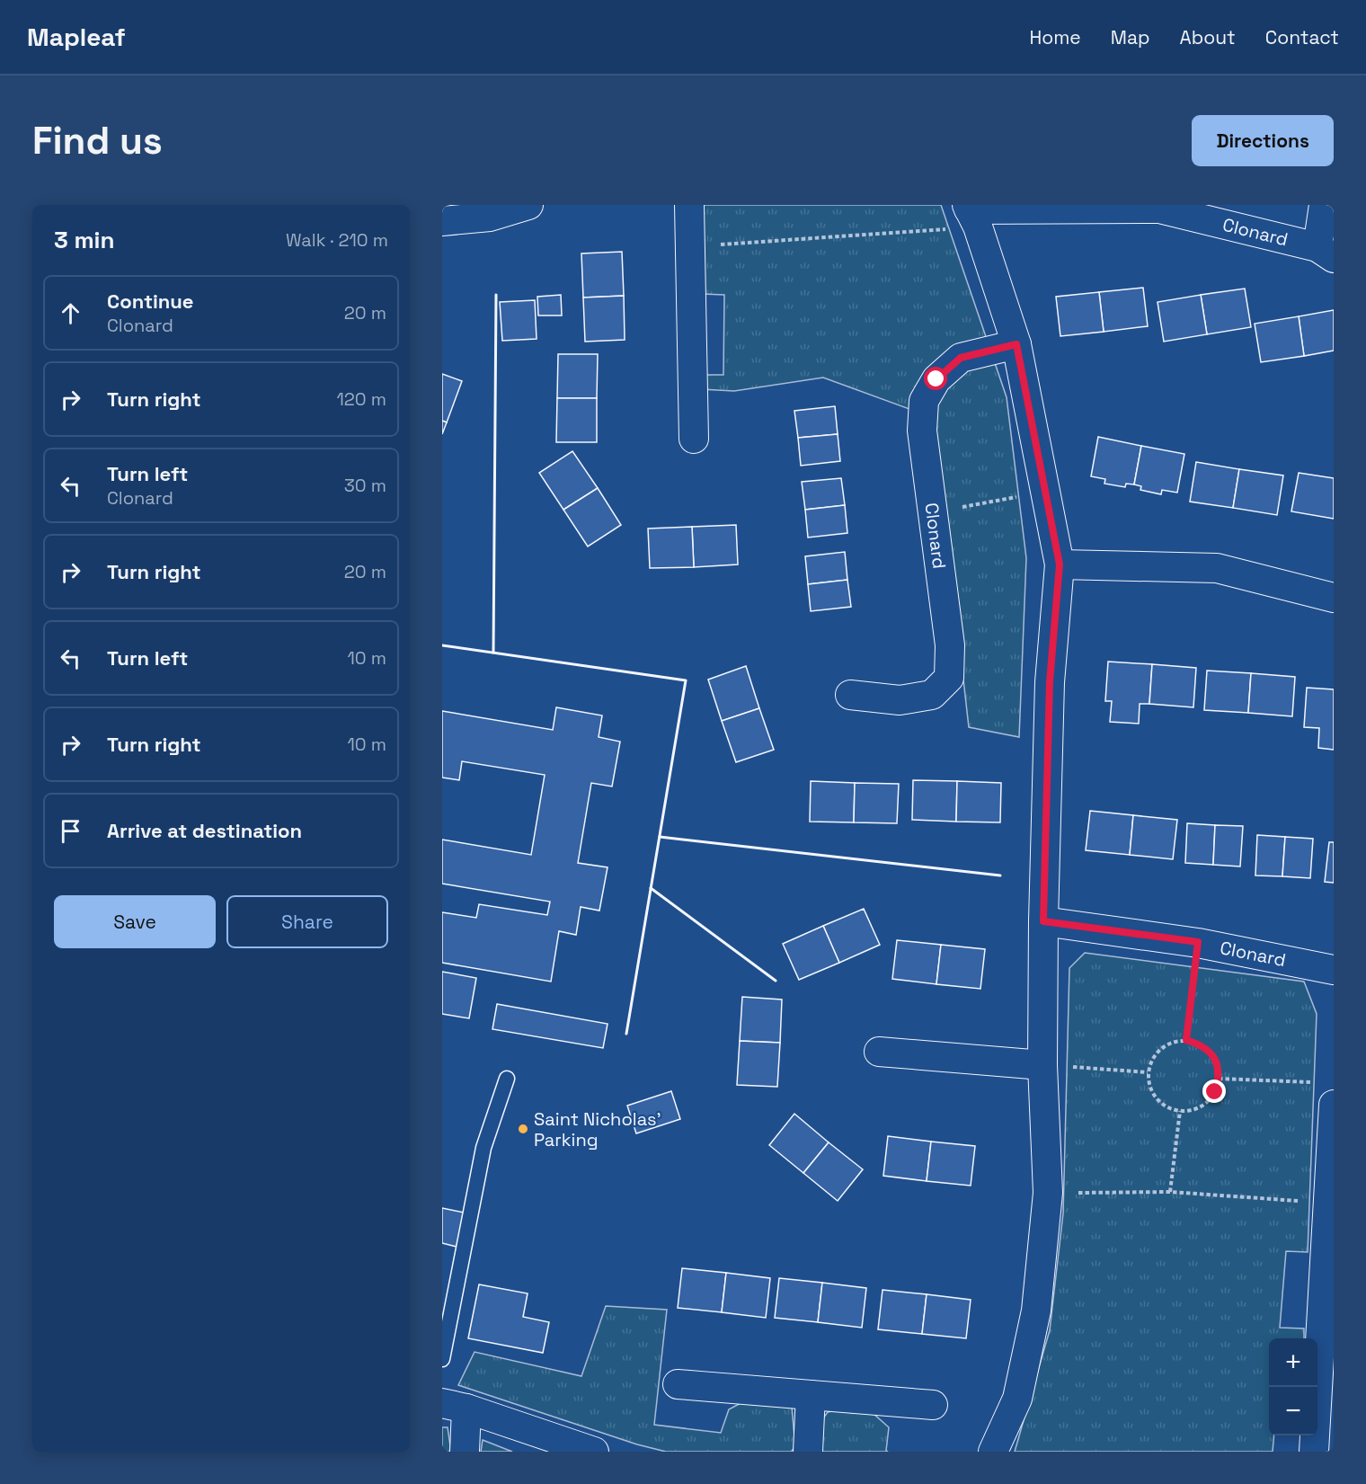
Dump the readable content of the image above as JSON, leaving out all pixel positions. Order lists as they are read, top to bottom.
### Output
{
  "streets": {
    "street": ["Clonard"]
  },
  "places": ["Saint Nicholas' Parking"],
  "page": {
    "header": "Mapleaf",
    "nav": [
      "Home",
      "Map",
      "About",
      "Contact"
    ],
    "buttons": [
      "Directions",
      ["Save", "Share"]
    ],
    "title": "Find us",
    "heading": ["3 min", "Walk · 210 m"],
    "list": [
      ["Continue", "Clonard", "20 m"],
      ["Turn right", "120 m"],
      ["Turn left", "Clonard", "30 m"],
      ["Turn right", "20 m"],
      ["Turn left", "10 m"],
      ["Turn right", "10 m"],
      "Arrive at destination"
    ],
    "map_buttons": ["+", "−"]
  }
}
